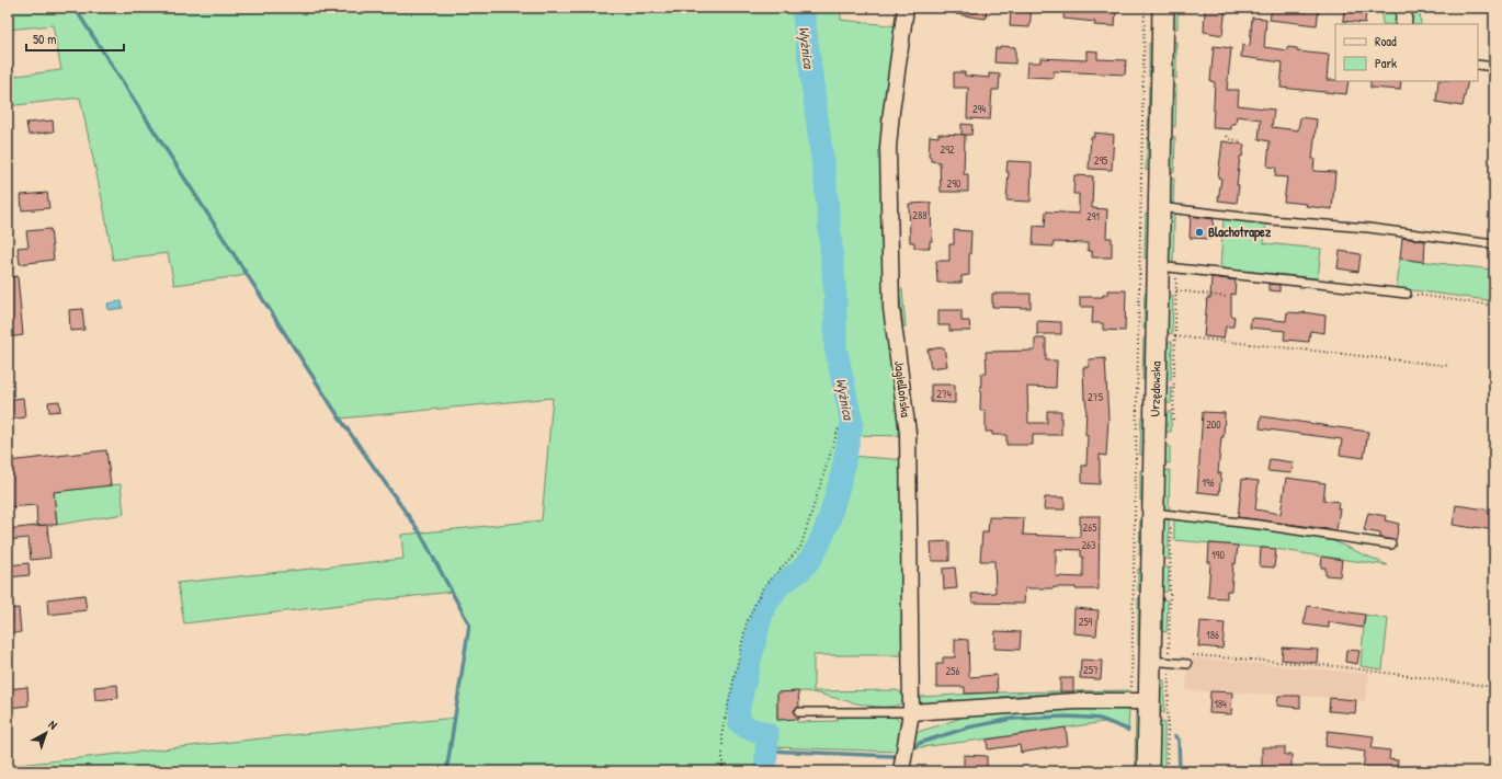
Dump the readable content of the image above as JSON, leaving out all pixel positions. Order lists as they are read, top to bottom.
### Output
{
  "streets": {
    "street": ["Jagiellońska", "Urzędowska"]
  },
  "water": ["Wyżnica"],
  "places": ["Blachotrapez"],
  "house_numbers": [
    "294",
    "292",
    "295",
    "290",
    "288",
    "291",
    "274",
    "275",
    "200",
    "196",
    "265",
    "263",
    "190",
    "259",
    "186",
    "257",
    "256",
    "184"
  ],
  "legend": ["Road", "Park"],
  "scale_bar": "50 m",
  "north": "top right"
}
